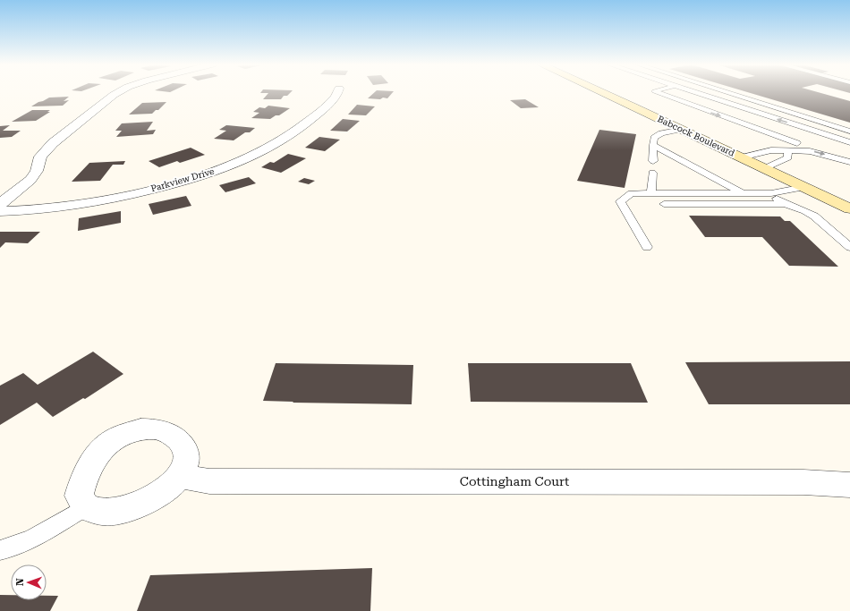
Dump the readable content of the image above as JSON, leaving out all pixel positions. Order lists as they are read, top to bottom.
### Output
{
  "streets": {
    "main road": ["Babcock Boulevard"],
    "street": ["Parkview Drive", "Cottingham Court"]
  },
  "north": "left"
}
